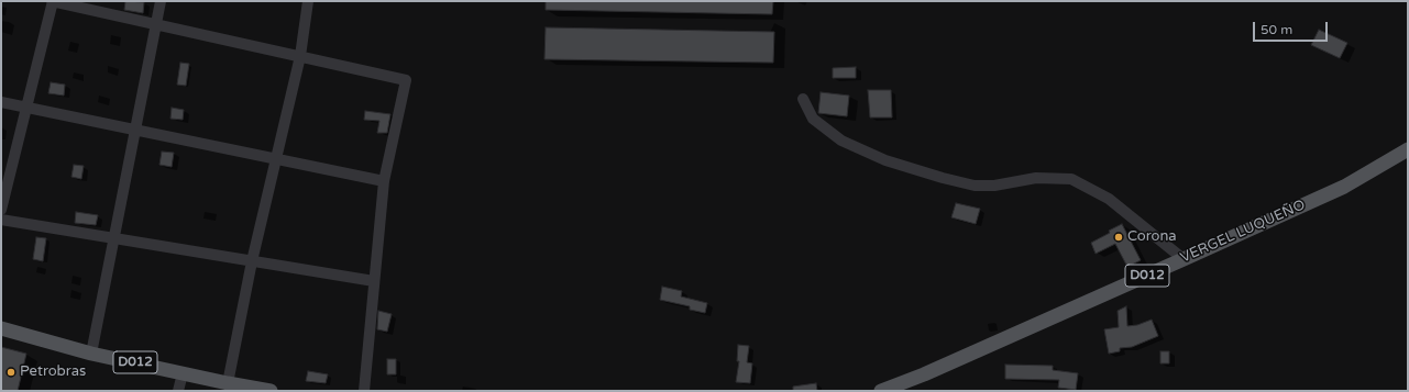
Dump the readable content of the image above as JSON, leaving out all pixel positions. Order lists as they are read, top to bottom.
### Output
{
  "streets": {
    "main road": ["VERGEL LUQUEÑO", "D012"]
  },
  "places": ["Corona", "Petrobras"],
  "scale_bar": "50 m"
}
